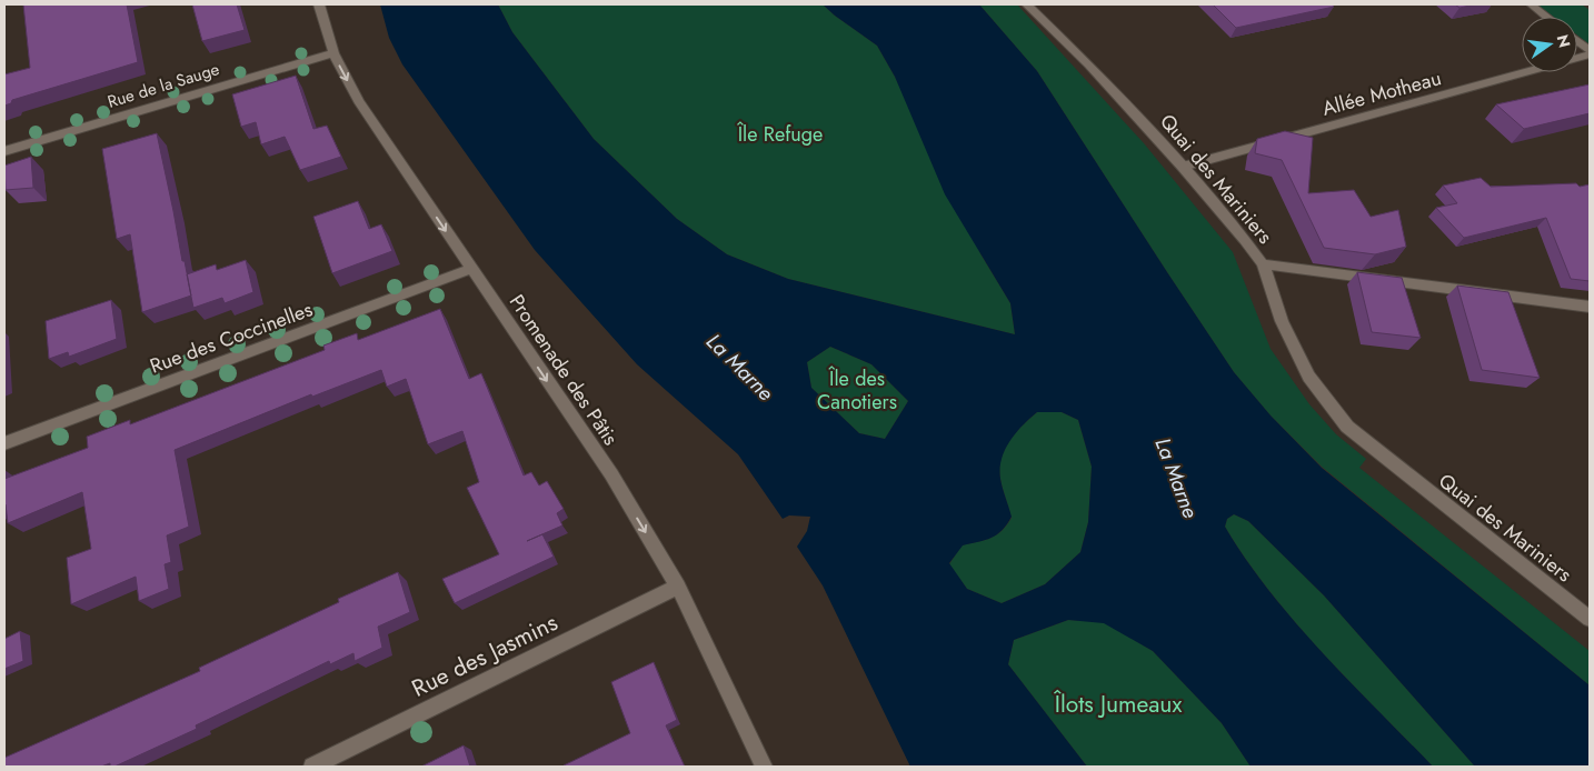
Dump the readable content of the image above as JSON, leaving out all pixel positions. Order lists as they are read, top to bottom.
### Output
{
  "streets": {
    "street": [
      "Rue de la Sauge",
      "Allée Motheau",
      "Quai des Mariniers",
      "Rue des Coccinelles",
      "Promenade des Pâtis",
      "Rue des Jasmins"
    ]
  },
  "crossings": [
    ["Rue de la Sauge", "Promenade des Pâtis"],
    ["Allée Motheau", "Quai des Mariniers"],
    ["Rue des Coccinelles", "Promenade des Pâtis"],
    ["Promenade des Pâtis", "Rue des Jasmins"]
  ],
  "one_way": ["Promenade des Pâtis"],
  "water": ["La Marne"],
  "parks": ["Île Refuge", "Île des Canotiers", "Îlots Jumeaux"],
  "north": "right"
}
